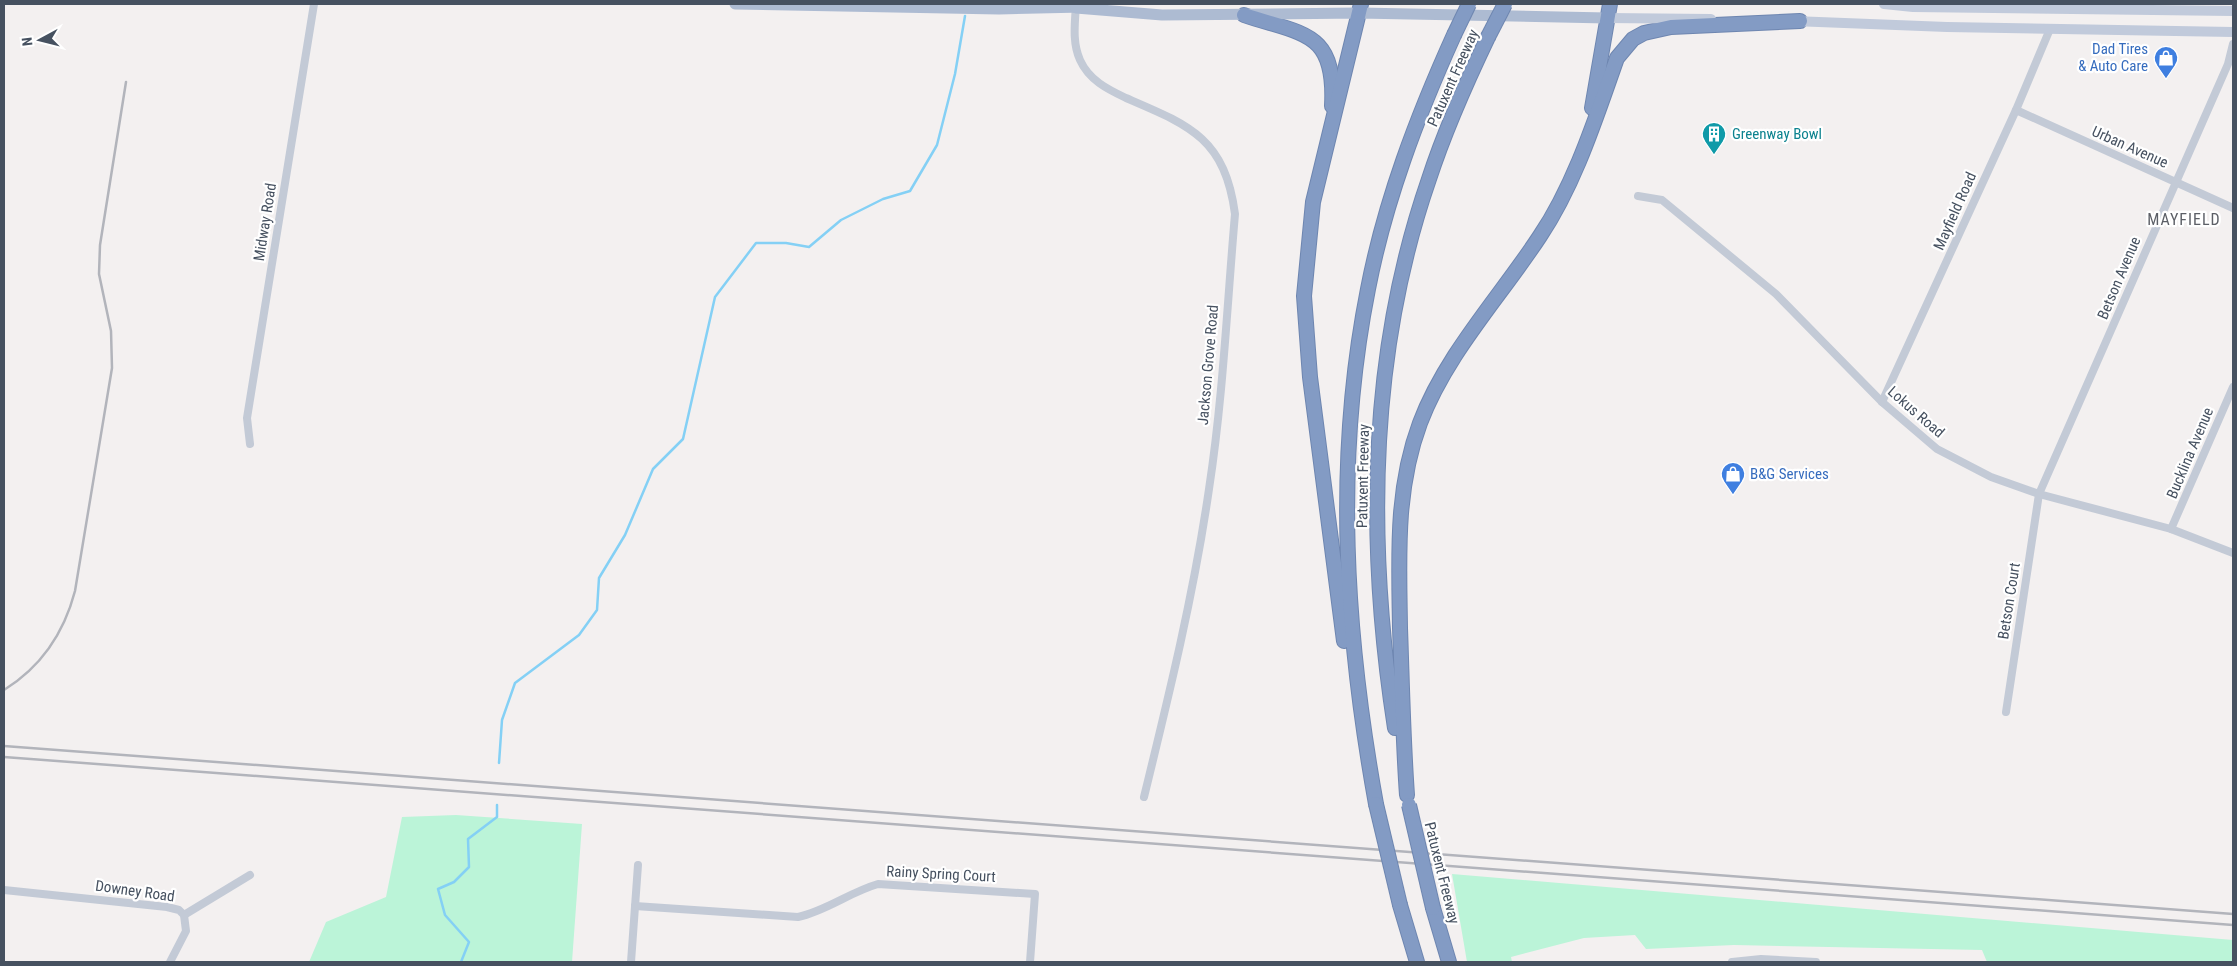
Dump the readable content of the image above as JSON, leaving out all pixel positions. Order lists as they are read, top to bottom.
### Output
{
  "streets": {
    "highway": ["Patuxent Freeway"],
    "street": [
      "Urban Avenue",
      "Mayfield Road",
      "Midway Road",
      "Betson Avenue",
      "Jackson Grove Road",
      "Lokus Road",
      "Bucklina Avenue",
      "Betson Court",
      "Rainy Spring Court",
      "Downey Road"
    ]
  },
  "crossings": [
    ["Urban Avenue", "Mayfield Road"],
    ["Urban Avenue", "Betson Avenue"],
    ["Mayfield Road", "Lokus Road"],
    ["Betson Avenue", "Lokus Road"],
    ["Betson Avenue", "Betson Court"],
    ["Lokus Road", "Bucklina Avenue"],
    ["Lokus Road", "Betson Court"]
  ],
  "districts": ["MAYFIELD"],
  "places": {
    "shop": ["Dad Tires & Auto Care", "B&G Services"],
    "building": ["Greenway Bowl"]
  },
  "north": "left"
}
